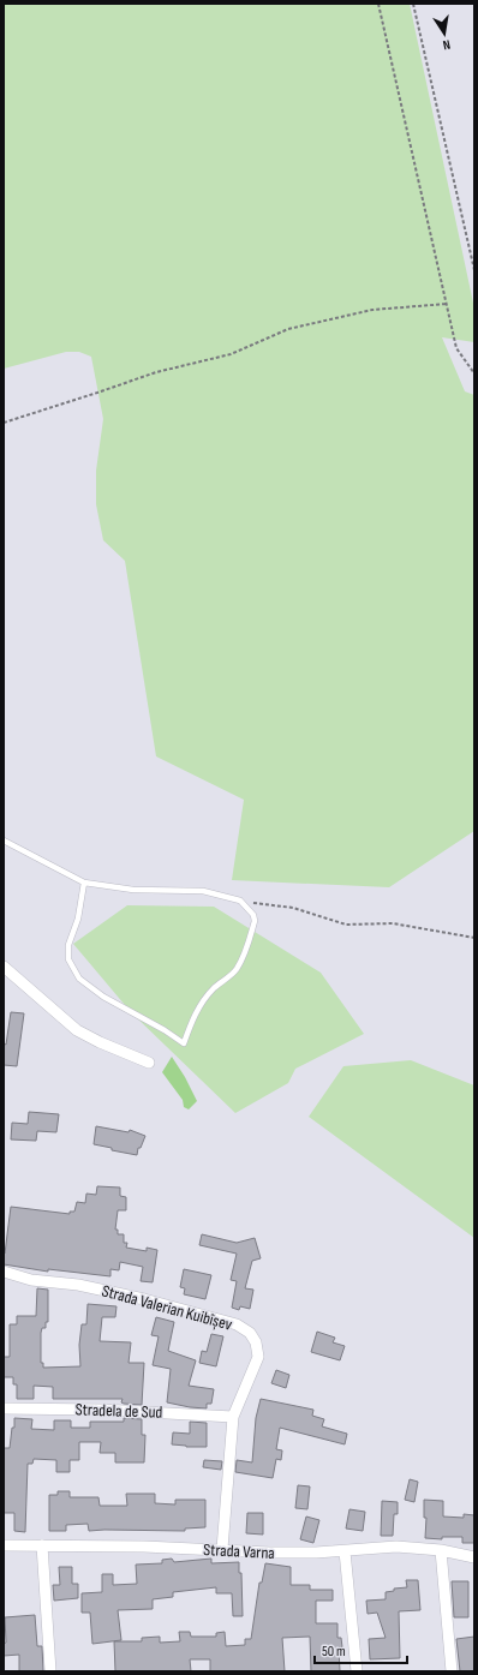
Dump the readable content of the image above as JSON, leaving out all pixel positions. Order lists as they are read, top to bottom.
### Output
{
  "streets": {
    "street": ["Strada Valerian Kuibîșev", "Stradela de Sud", "Strada Varna"]
  },
  "crossings": [
    ["Strada Valerian Kuibîșev", "Stradela de Sud"],
    ["Strada Valerian Kuibîșev", "Strada Varna"]
  ],
  "scale_bar": "50 m",
  "north": "bottom"
}
